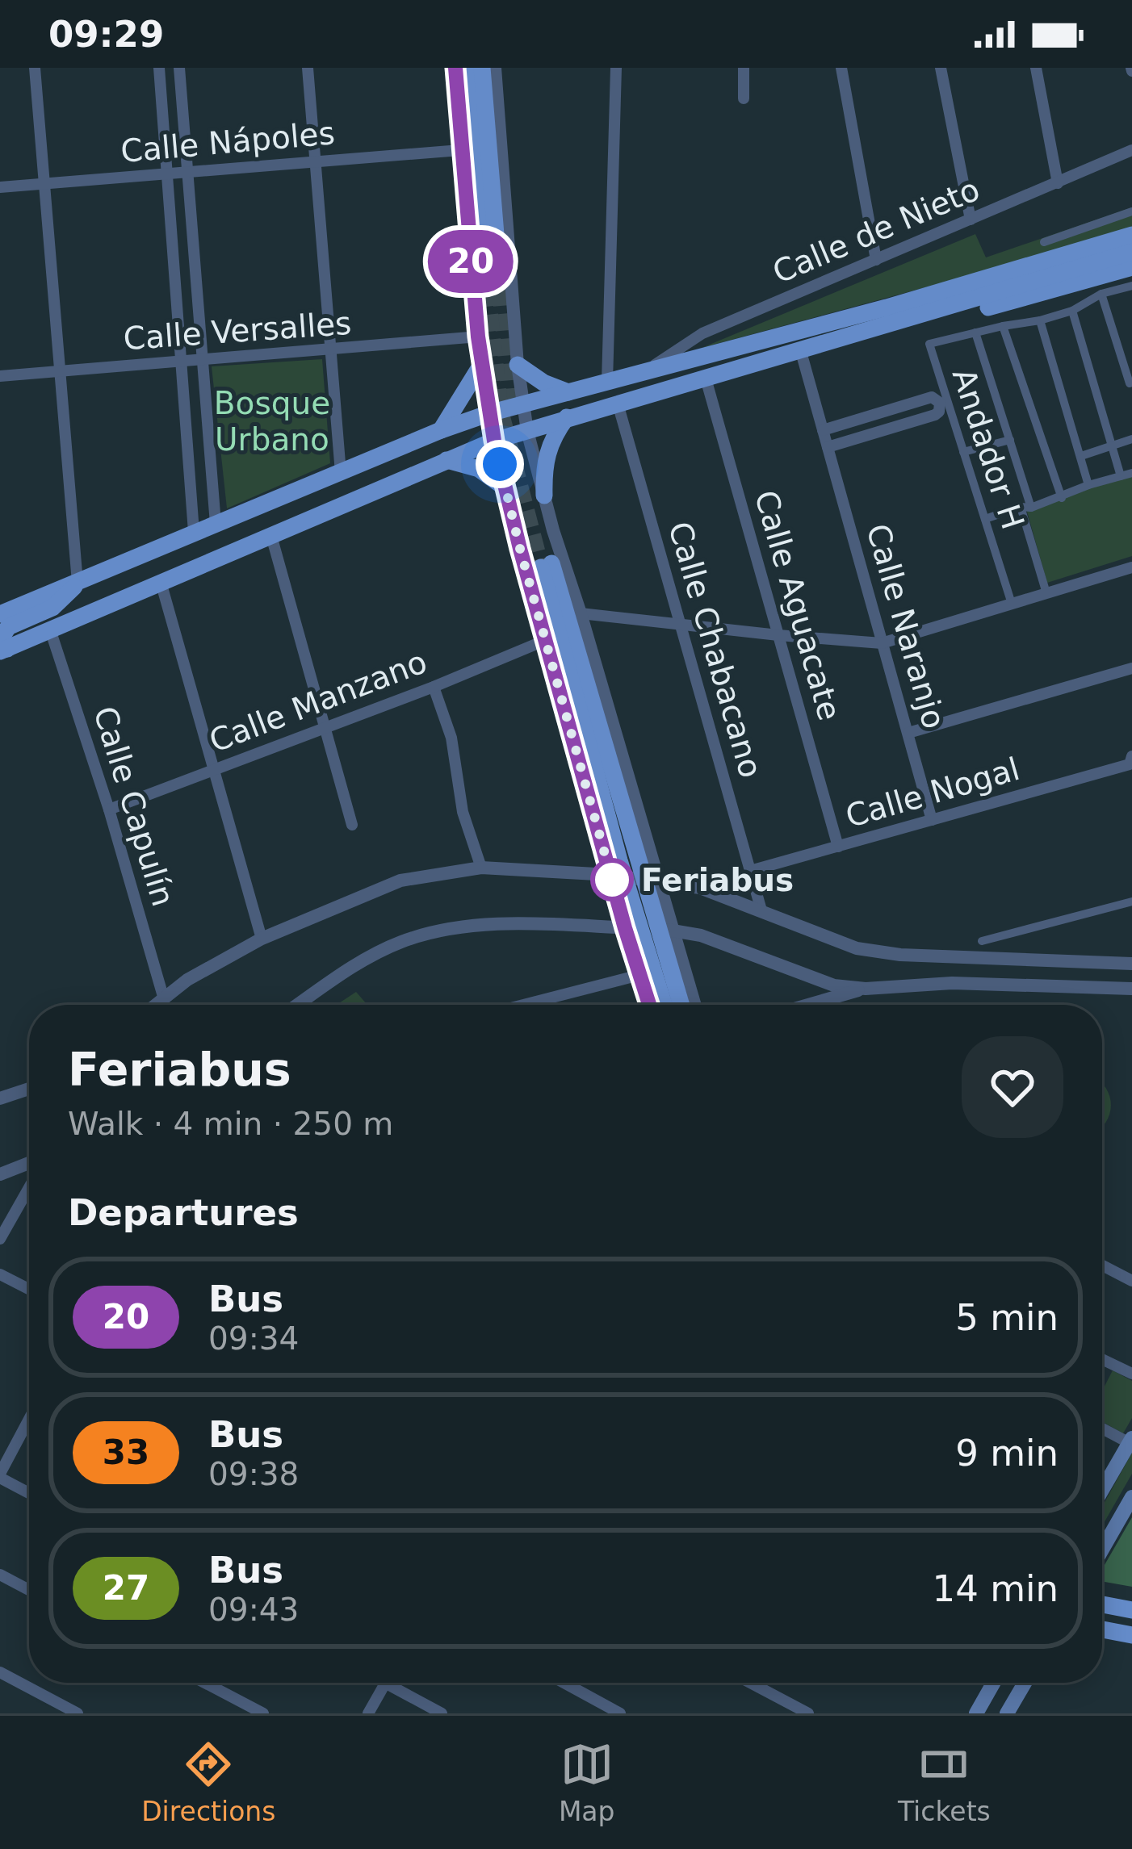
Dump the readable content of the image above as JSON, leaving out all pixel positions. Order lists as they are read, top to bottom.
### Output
{
  "streets": {
    "street": [
      "Calle Nápoles",
      "Calle de Nieto",
      "Calle Versalles",
      "Andador H",
      "Calle Aguacate",
      "Calle Naranjo",
      "Calle Chabacano",
      "Calle Manzano",
      "Calle Nogal",
      "Calle Capulín"
    ]
  },
  "crossings": [
    ["Calle Aguacate", "Calle Nogal"],
    ["Calle Naranjo", "Calle Nogal"],
    ["Calle Chabacano", "Calle Nogal"],
    ["Calle Manzano", "Calle Capulín"]
  ],
  "parks": ["Bosque Urbano"],
  "places": ["Feriabus"],
  "lines": ["bus line 20"],
  "page": {
    "status": "09:29",
    "on_map": "20",
    "heading": [
      ["Feriabus", "Walk · 4 min · 250 m"],
      "Departures"
    ],
    "list": [
      {
        "mark": "20",
        "name": "Bus",
        "note": "09:34",
        "value": "5 min"
      },
      {
        "mark": "33",
        "name": "Bus",
        "note": "09:38",
        "value": "9 min"
      },
      {
        "mark": "27",
        "name": "Bus",
        "note": "09:43",
        "value": "14 min"
      }
    ],
    "tabs": ["Directions", "Map", "Tickets"]
  }
}
